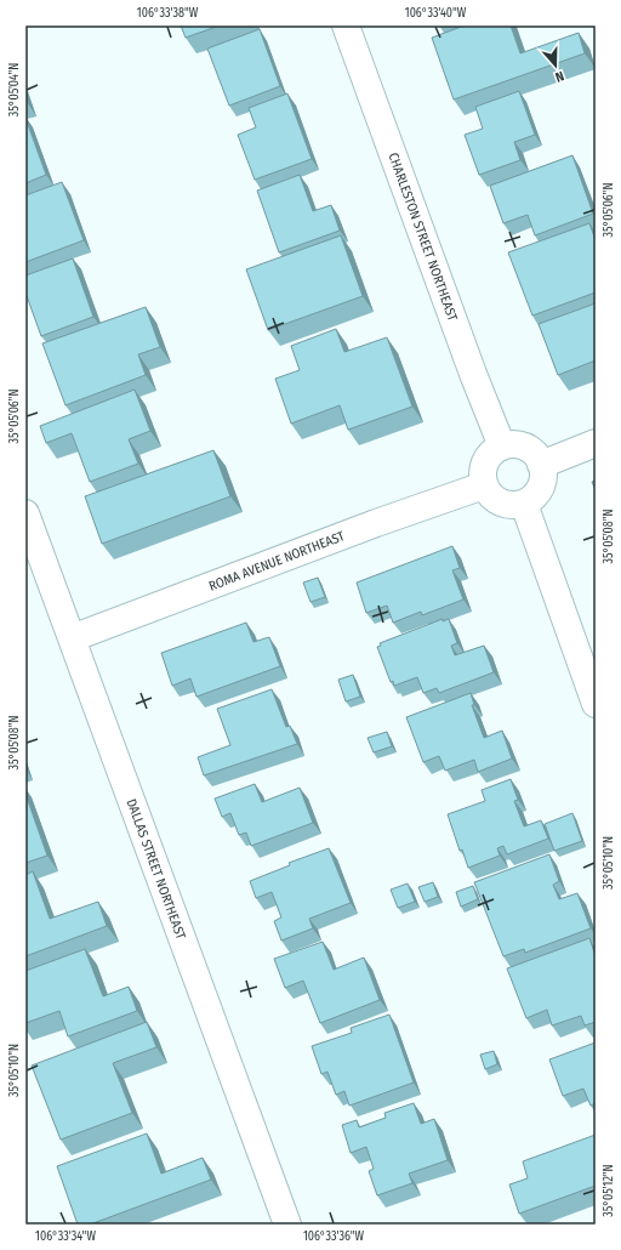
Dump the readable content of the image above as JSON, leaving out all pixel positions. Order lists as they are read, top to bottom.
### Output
{
  "streets": {
    "street": ["CHARLESTON STREET NORTHEAST", "ROMA AVENUE NORTHEAST", "DALLAS STREET NORTHEAST"]
  },
  "crossings": [
    ["CHARLESTON STREET NORTHEAST", "ROMA AVENUE NORTHEAST"],
    ["ROMA AVENUE NORTHEAST", "DALLAS STREET NORTHEAST"]
  ],
  "north": "bottom",
  "coordinates": [
    "106°33'38\"W",
    "106°33'40\"W",
    "35°05'04\"N",
    "35°05'06\"N",
    "35°05'08\"N",
    "35°05'10\"N",
    "35°05'12\"N",
    "106°33'34\"W",
    "106°33'36\"W"
  ]
}
